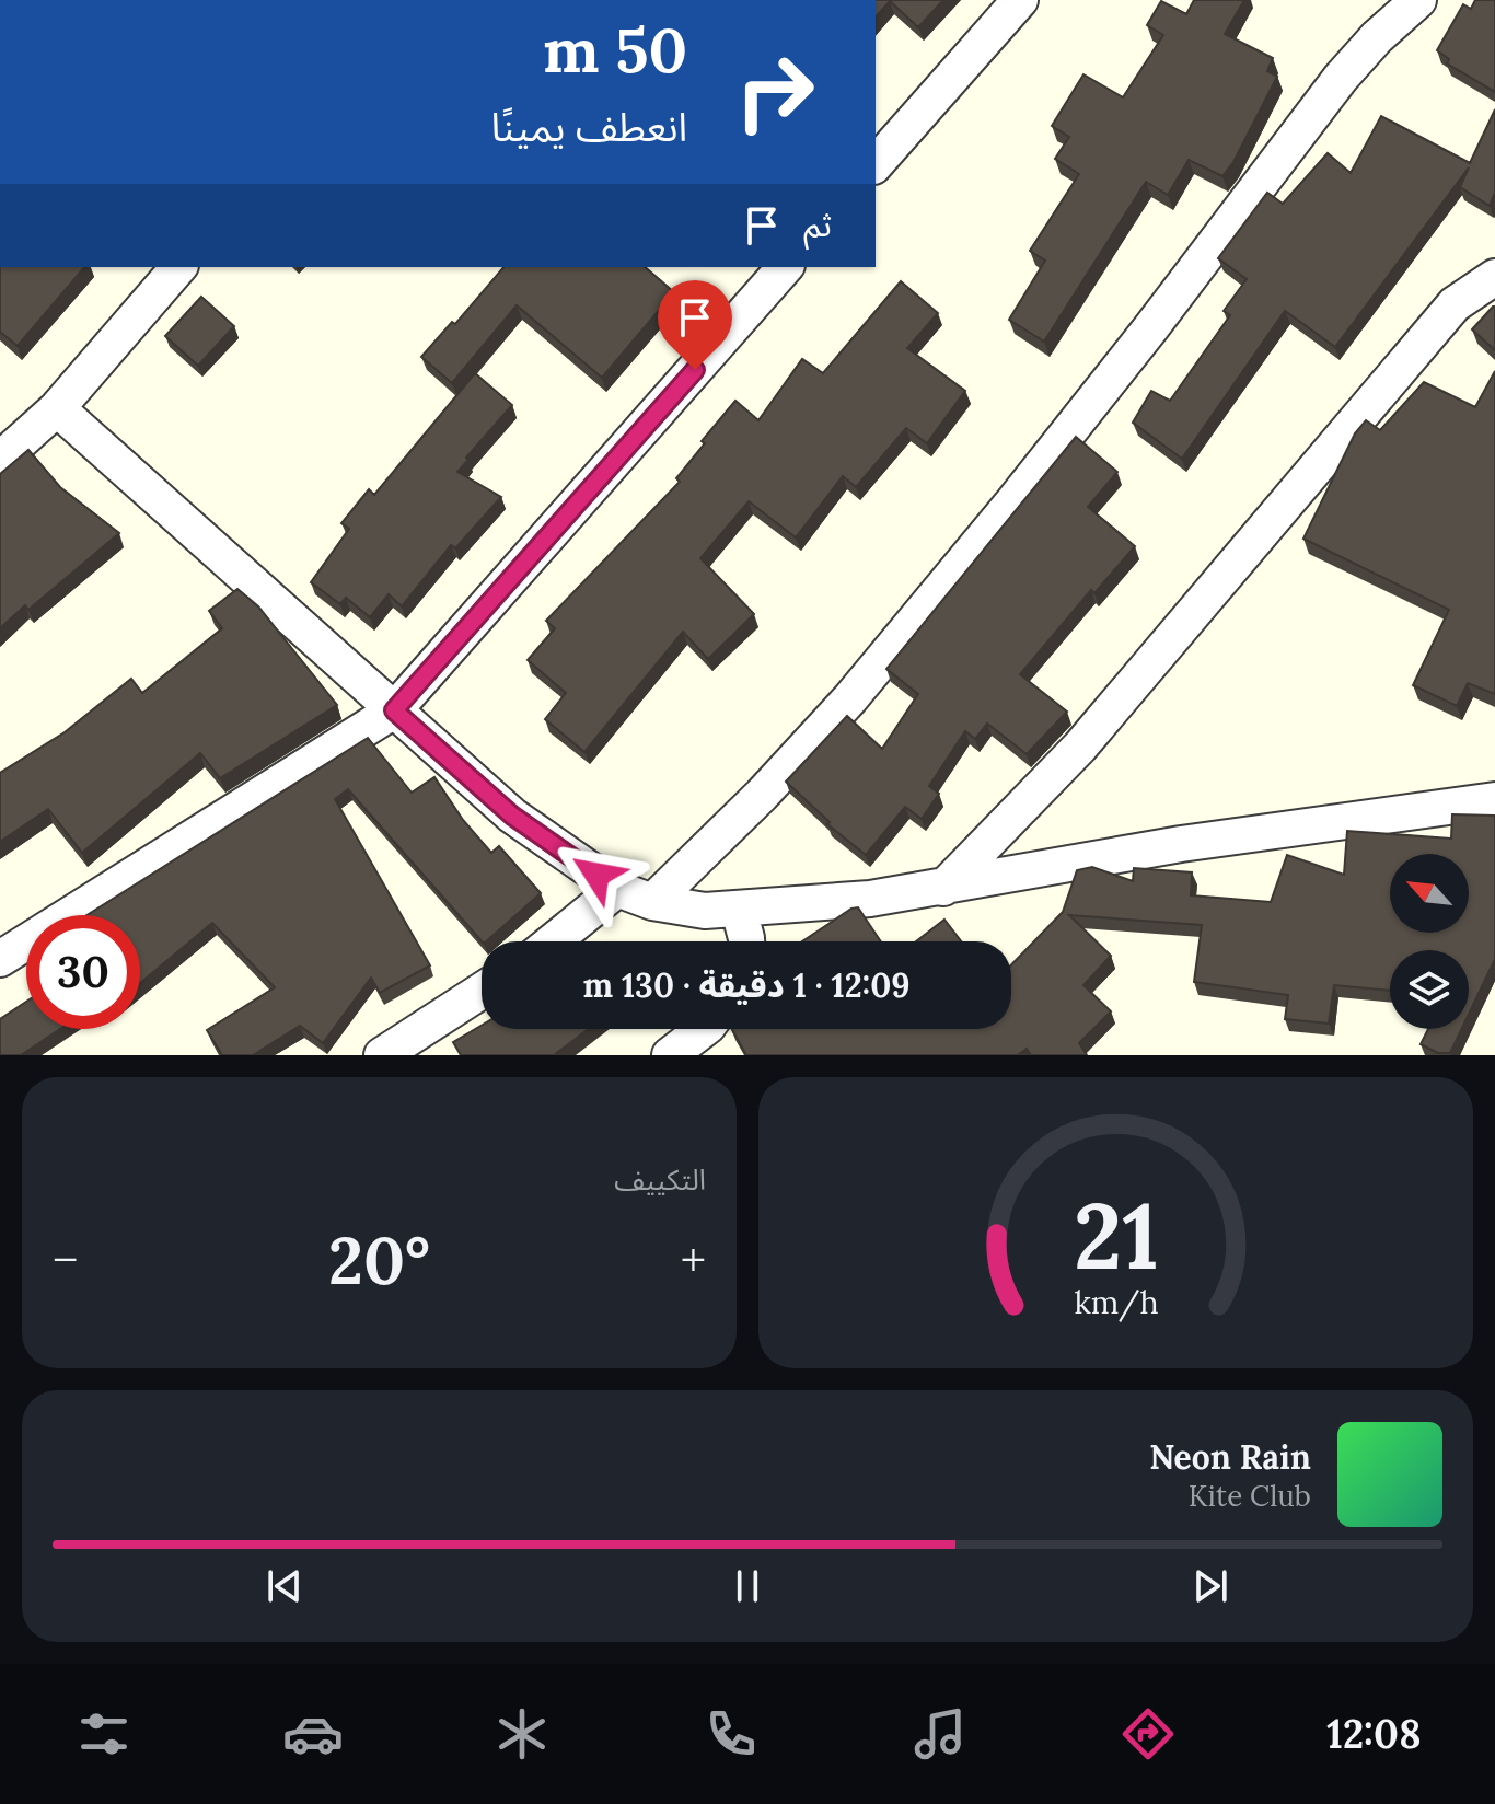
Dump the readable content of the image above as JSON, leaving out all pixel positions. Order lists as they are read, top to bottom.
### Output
{
  "north": "top left",
  "page": {
    "turn": ["50 m", "انعطف يمينًا"],
    "then": "ثم",
    "limit": "30",
    "trip": "12:09 · 1 دقيقة · 130 m",
    "tile": "التكييف",
    "heat": ["−", "20°", "+"],
    "song": ["Neon Rain", "Kite Club"],
    "tabs": "12:08",
    "gauge": ["21", "km/h"]
  }
}
